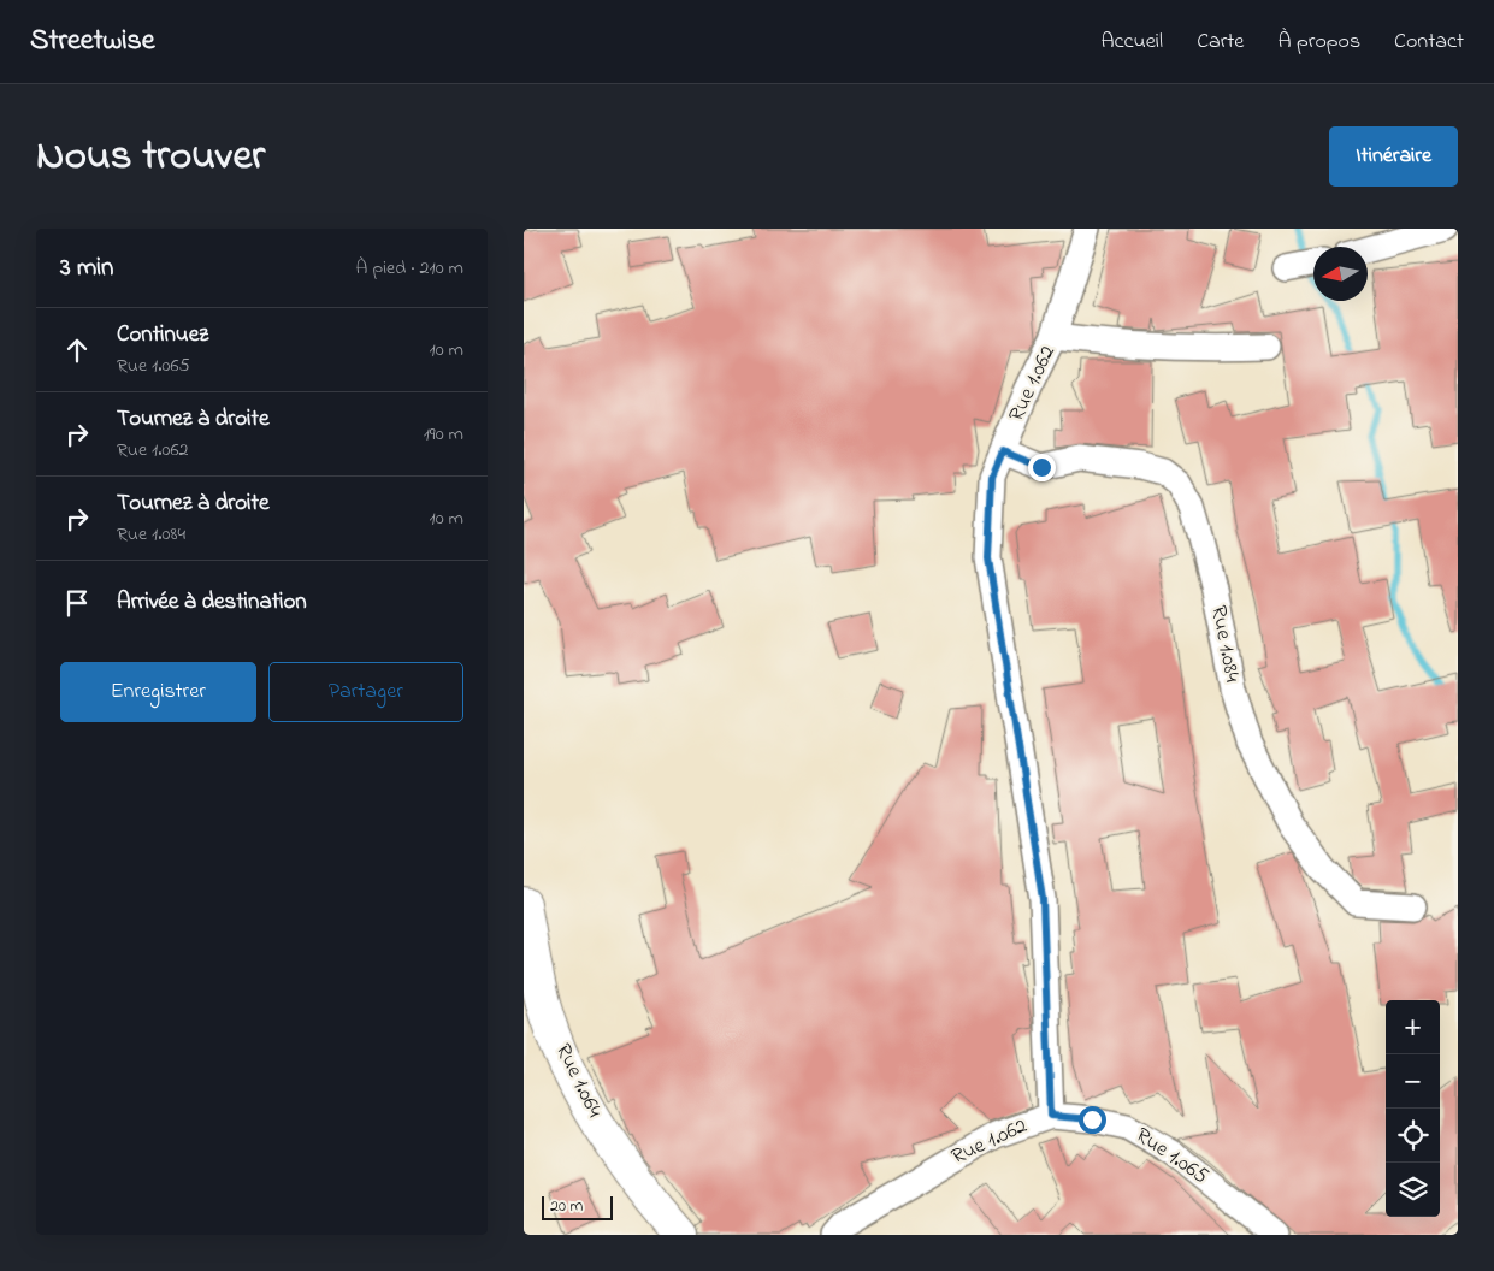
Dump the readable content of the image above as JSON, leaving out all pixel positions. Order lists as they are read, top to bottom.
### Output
{
  "streets": {
    "main road": ["Rue 1.064"],
    "street": ["Rue 1.062", "Rue 1.084", "Rue 1.065"]
  },
  "crossings": [
    ["Rue 1.062", "Rue 1.084"],
    ["Rue 1.062", "Rue 1.065"]
  ],
  "scale_bar": "20 m",
  "north": "left",
  "page": {
    "header": "Streetwise",
    "nav": [
      "Accueil",
      "Carte",
      "À propos",
      "Contact"
    ],
    "title": "Nous trouver",
    "buttons": [
      "Itinéraire",
      ["Enregistrer", "Partager"]
    ],
    "heading": ["3 min", "À pied · 210 m"],
    "list": [
      ["Continuez", "Rue 1.065", "10 m"],
      ["Tournez à droite", "Rue 1.062", "190 m"],
      ["Tournez à droite", "Rue 1.084", "10 m"],
      "Arrivée à destination"
    ],
    "map_buttons": ["+", "−"],
    "scale": "20 m"
  }
}
